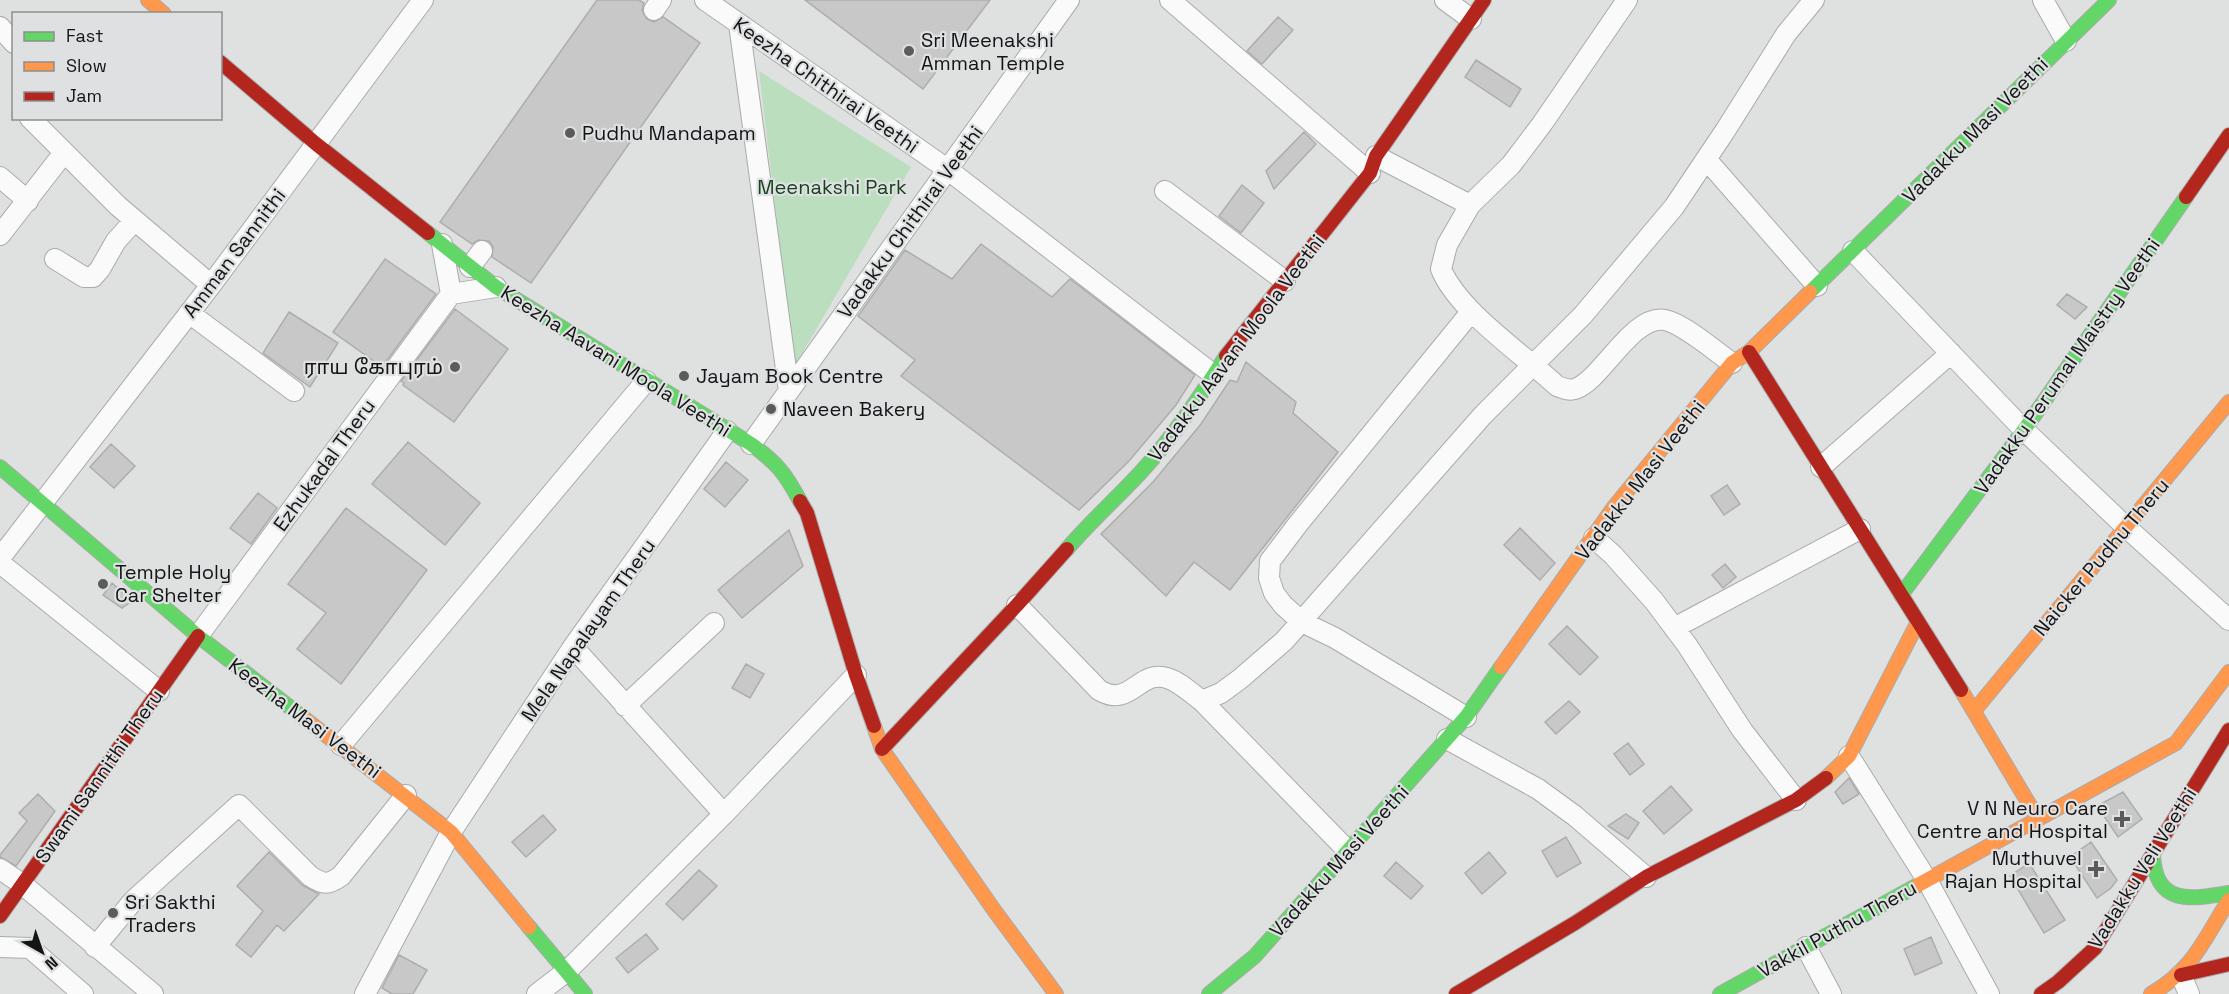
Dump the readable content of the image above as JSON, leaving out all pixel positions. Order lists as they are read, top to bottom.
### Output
{
  "streets": {
    "main road": [
      "Vadakku Masi Veethi",
      "Vadakku Aavani Moola Veethi",
      "Keezha Aavani Moola Veethi",
      "Vadakku Perumal Maistry Veethi",
      "Naicker Pudhu Theru",
      "Keezha Masi Veethi",
      "Swami Sannithi Theru",
      "Vadakku Veli Veethi",
      "Vakkil Puthu Theru"
    ],
    "street": [
      "Keezha Chithirai Veethi",
      "Vadakku Chithirai Veethi",
      "Amman Sannithi",
      "Ezhukadal Theru",
      "Mela Napalayam Theru"
    ]
  },
  "crossings": [
    ["Keezha Chithirai Veethi", "Vadakku Chithirai Veethi"],
    ["Keezha Chithirai Veethi", "Vadakku Aavani Moola Veethi"],
    ["Vadakku Chithirai Veethi", "Keezha Aavani Moola Veethi"],
    ["Amman Sannithi", "Keezha Aavani Moola Veethi"],
    ["Amman Sannithi", "Keezha Masi Veethi"],
    ["Vadakku Aavani Moola Veethi", "Keezha Aavani Moola Veethi"],
    ["Keezha Aavani Moola Veethi", "Mela Napalayam Theru"],
    ["Ezhukadal Theru", "Keezha Masi Veethi"],
    ["Ezhukadal Theru", "Swami Sannithi Theru"],
    ["Mela Napalayam Theru", "Keezha Masi Veethi"],
    ["Keezha Masi Veethi", "Swami Sannithi Theru"]
  ],
  "parks": ["Meenakshi Park"],
  "places": {
    "other": [
      "Sri Meenakshi Amman Temple",
      "Pudhu Mandapam",
      "ராய கோபுரம்",
      "Jayam Book Centre",
      "Naveen Bakery",
      "Temple Holy Car Shelter",
      "Sri Sakthi Traders"
    ],
    "health": ["V N Neuro Care Centre and Hospital", "Muthuvel Rajan Hospital"]
  },
  "legend": ["Fast", "Slow", "Jam"],
  "north": "bottom right"
}
